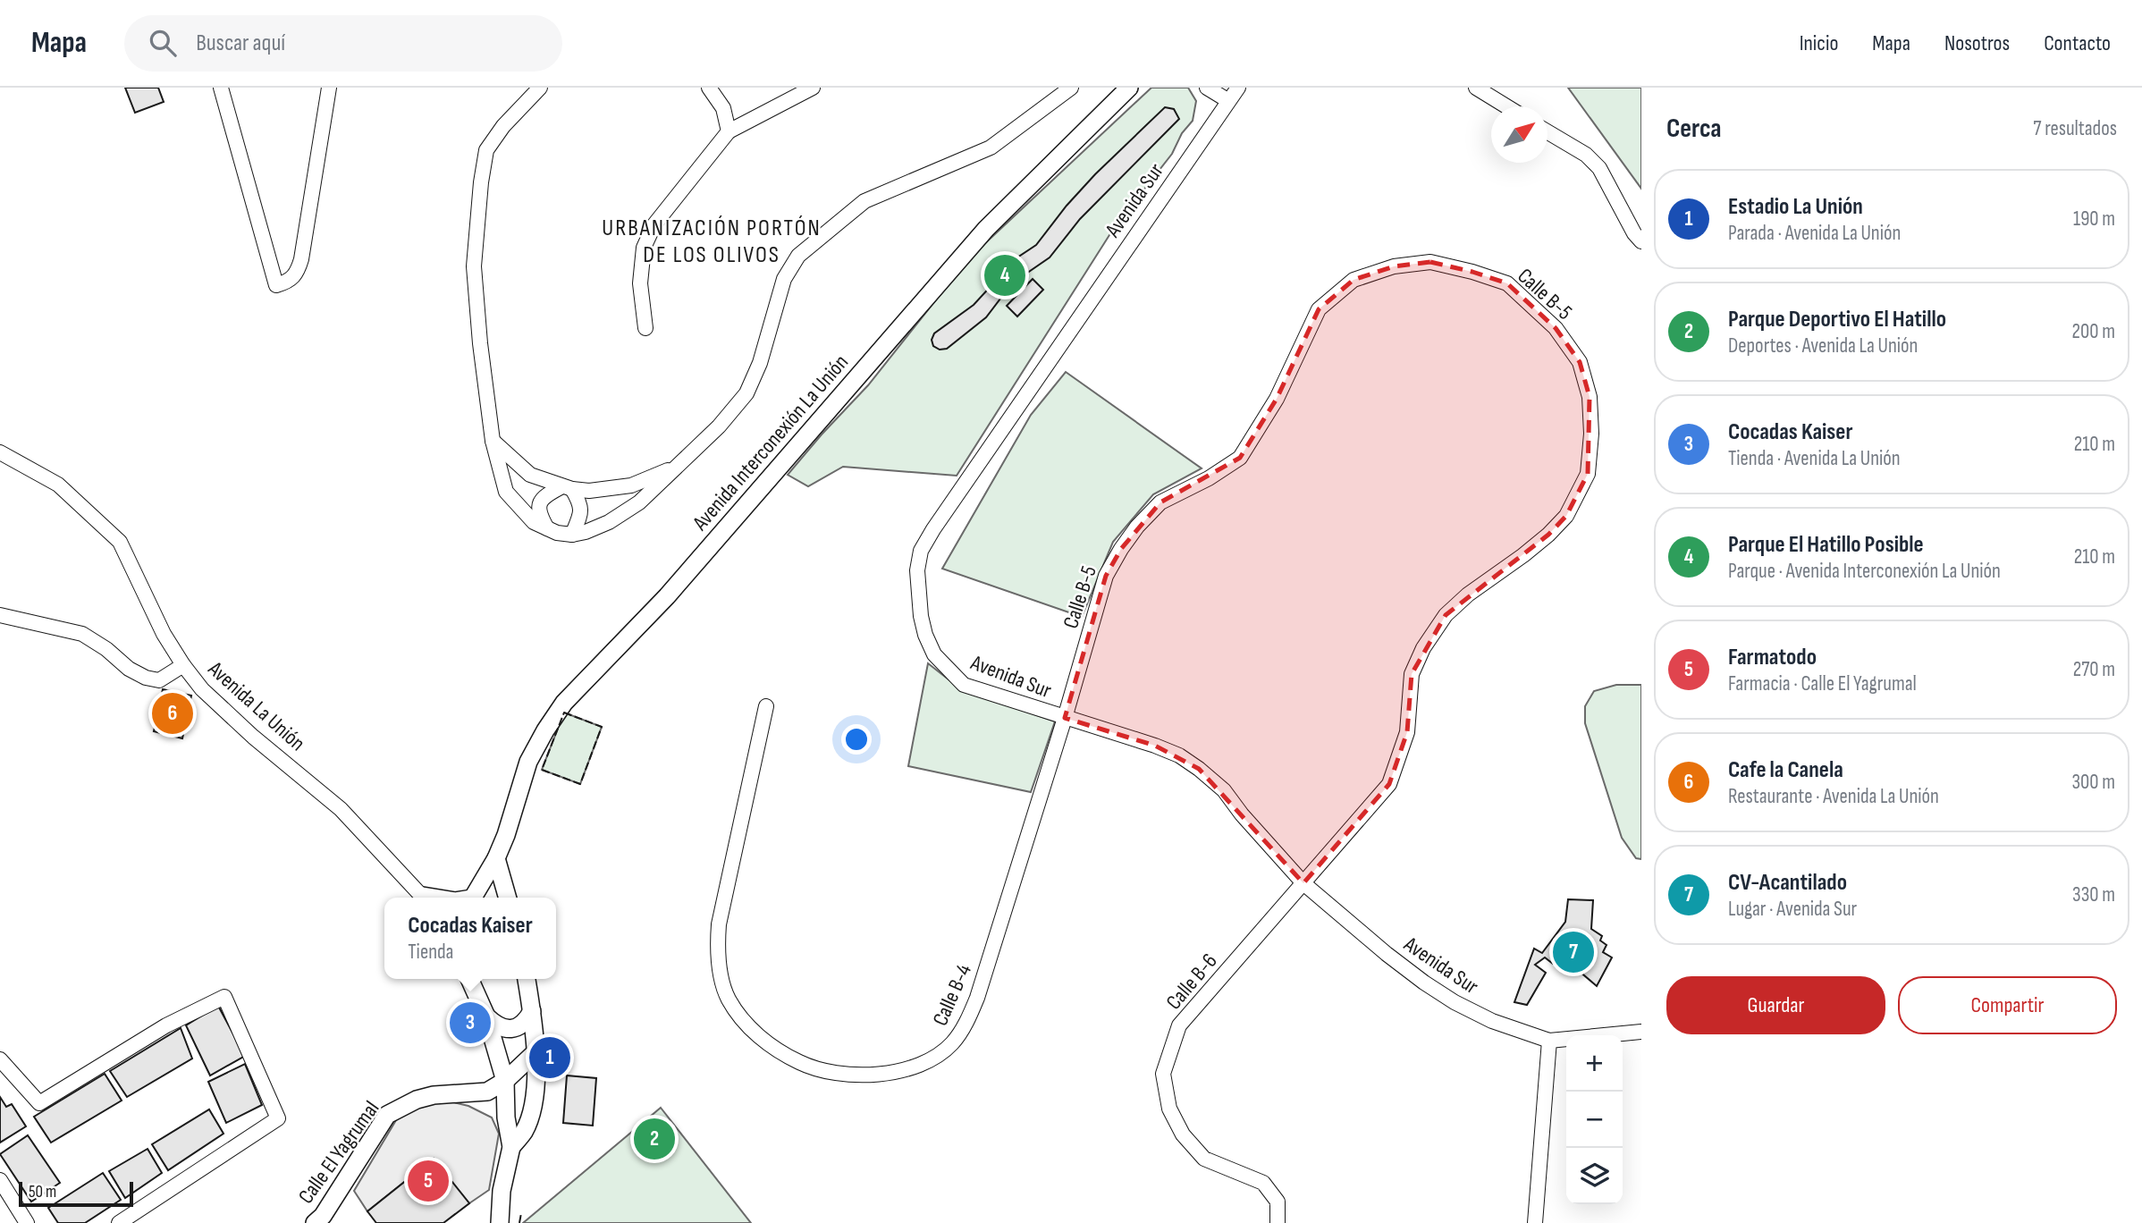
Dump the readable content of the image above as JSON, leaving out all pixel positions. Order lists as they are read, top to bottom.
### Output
{
  "streets": {
    "street": [
      "Avenida Sur",
      "Calle B-5",
      "Avenida Interconexión La Unión",
      "Avenida La Unión",
      "Calle B-6",
      "Calle B-4",
      "Calle El Yagrumal"
    ]
  },
  "crossings": [
    ["Avenida Sur", "Calle B-5"],
    ["Avenida Sur", "Calle B-6"],
    ["Avenida Sur", "Calle B-4"],
    ["Calle B-5", "Calle B-6"],
    ["Calle B-5", "Calle B-4"]
  ],
  "districts": ["URBANIZACIÓN PORTÓN DE LOS OLIVOS"],
  "scale_bar": "50 m",
  "north": "top right",
  "page": {
    "header": "Mapa",
    "search": "Buscar aquí",
    "nav": [
      "Inicio",
      "Mapa",
      "Nosotros",
      "Contacto"
    ],
    "heading": ["Cerca", "7 resultados"],
    "list": [
      {
        "mark": "1",
        "name": "Estadio La Unión",
        "note": "Parada · Avenida La Unión",
        "value": "190 m"
      },
      {
        "mark": "2",
        "name": "Parque Deportivo El Hatillo",
        "note": "Deportes · Avenida La Unión",
        "value": "200 m"
      },
      {
        "mark": "3",
        "name": "Cocadas Kaiser",
        "note": "Tienda · Avenida La Unión",
        "value": "210 m"
      },
      {
        "mark": "4",
        "name": "Parque El Hatillo Posible",
        "note": "Parque · Avenida Interconexión La Unión",
        "value": "210 m"
      },
      {
        "mark": "5",
        "name": "Farmatodo",
        "note": "Farmacia · Calle El Yagrumal",
        "value": "270 m"
      },
      {
        "mark": "6",
        "name": "Cafe la Canela",
        "note": "Restaurante · Avenida La Unión",
        "value": "300 m"
      },
      {
        "mark": "7",
        "name": "CV-Acantilado",
        "note": "Lugar · Avenida Sur",
        "value": "330 m"
      }
    ],
    "pins": [
      "4",
      "6",
      "7",
      "3",
      "1",
      "2",
      "5"
    ],
    "popup": ["Cocadas Kaiser", "Tienda"],
    "buttons": ["Guardar", "Compartir"],
    "map_buttons": ["+", "−"],
    "scale": "50 m"
  }
}
